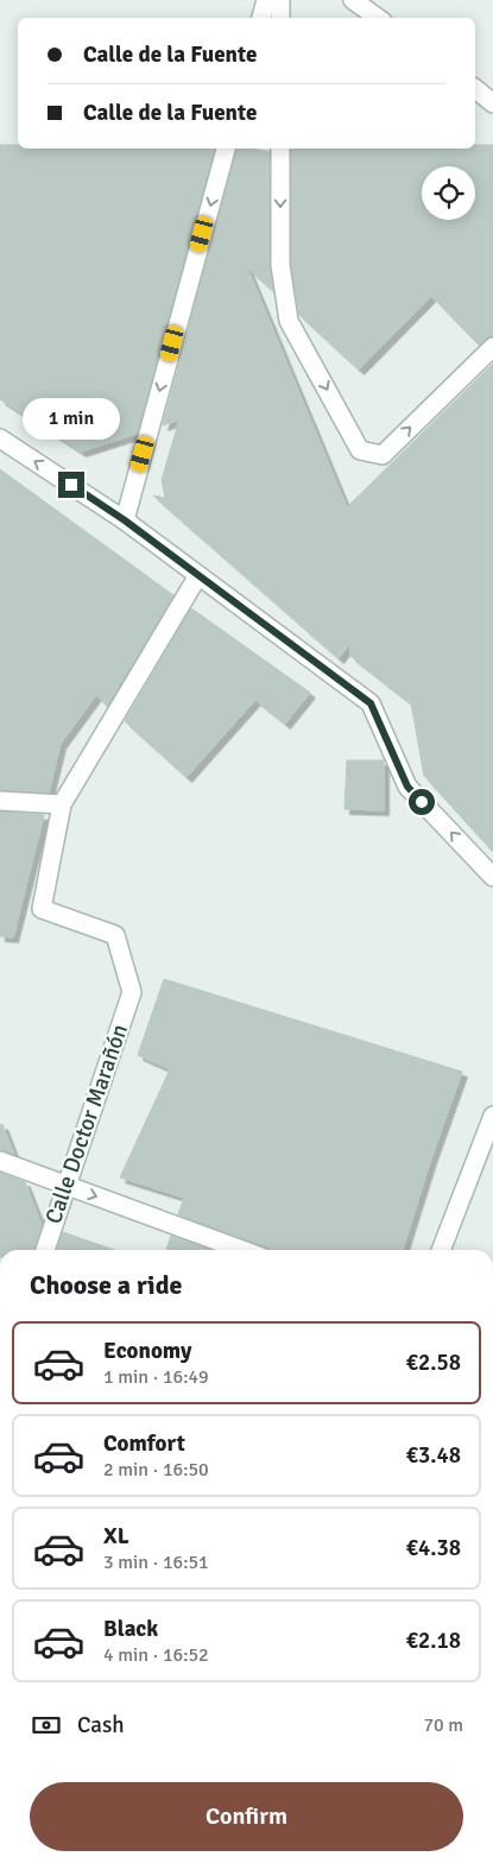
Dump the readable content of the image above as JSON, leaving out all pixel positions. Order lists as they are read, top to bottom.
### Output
{
  "streets": {
    "street": ["Calle Doctor Marañón"]
  },
  "page": {
    "banner": ["Calle de la Fuente", "Calle de la Fuente"],
    "bubble": "1 min",
    "heading": "Choose a ride",
    "list": [
      {
        "name": "Economy",
        "note": "1 min · 16:49",
        "value": "€2.58"
      },
      {
        "name": "Comfort",
        "note": "2 min · 16:50",
        "value": "€3.48"
      },
      {
        "name": "XL",
        "note": "3 min · 16:51",
        "value": "€4.38"
      },
      {
        "name": "Black",
        "note": "4 min · 16:52",
        "value": "€2.18"
      }
    ],
    "pay": ["Cash", "70 m"],
    "buttons": "Confirm"
  }
}
